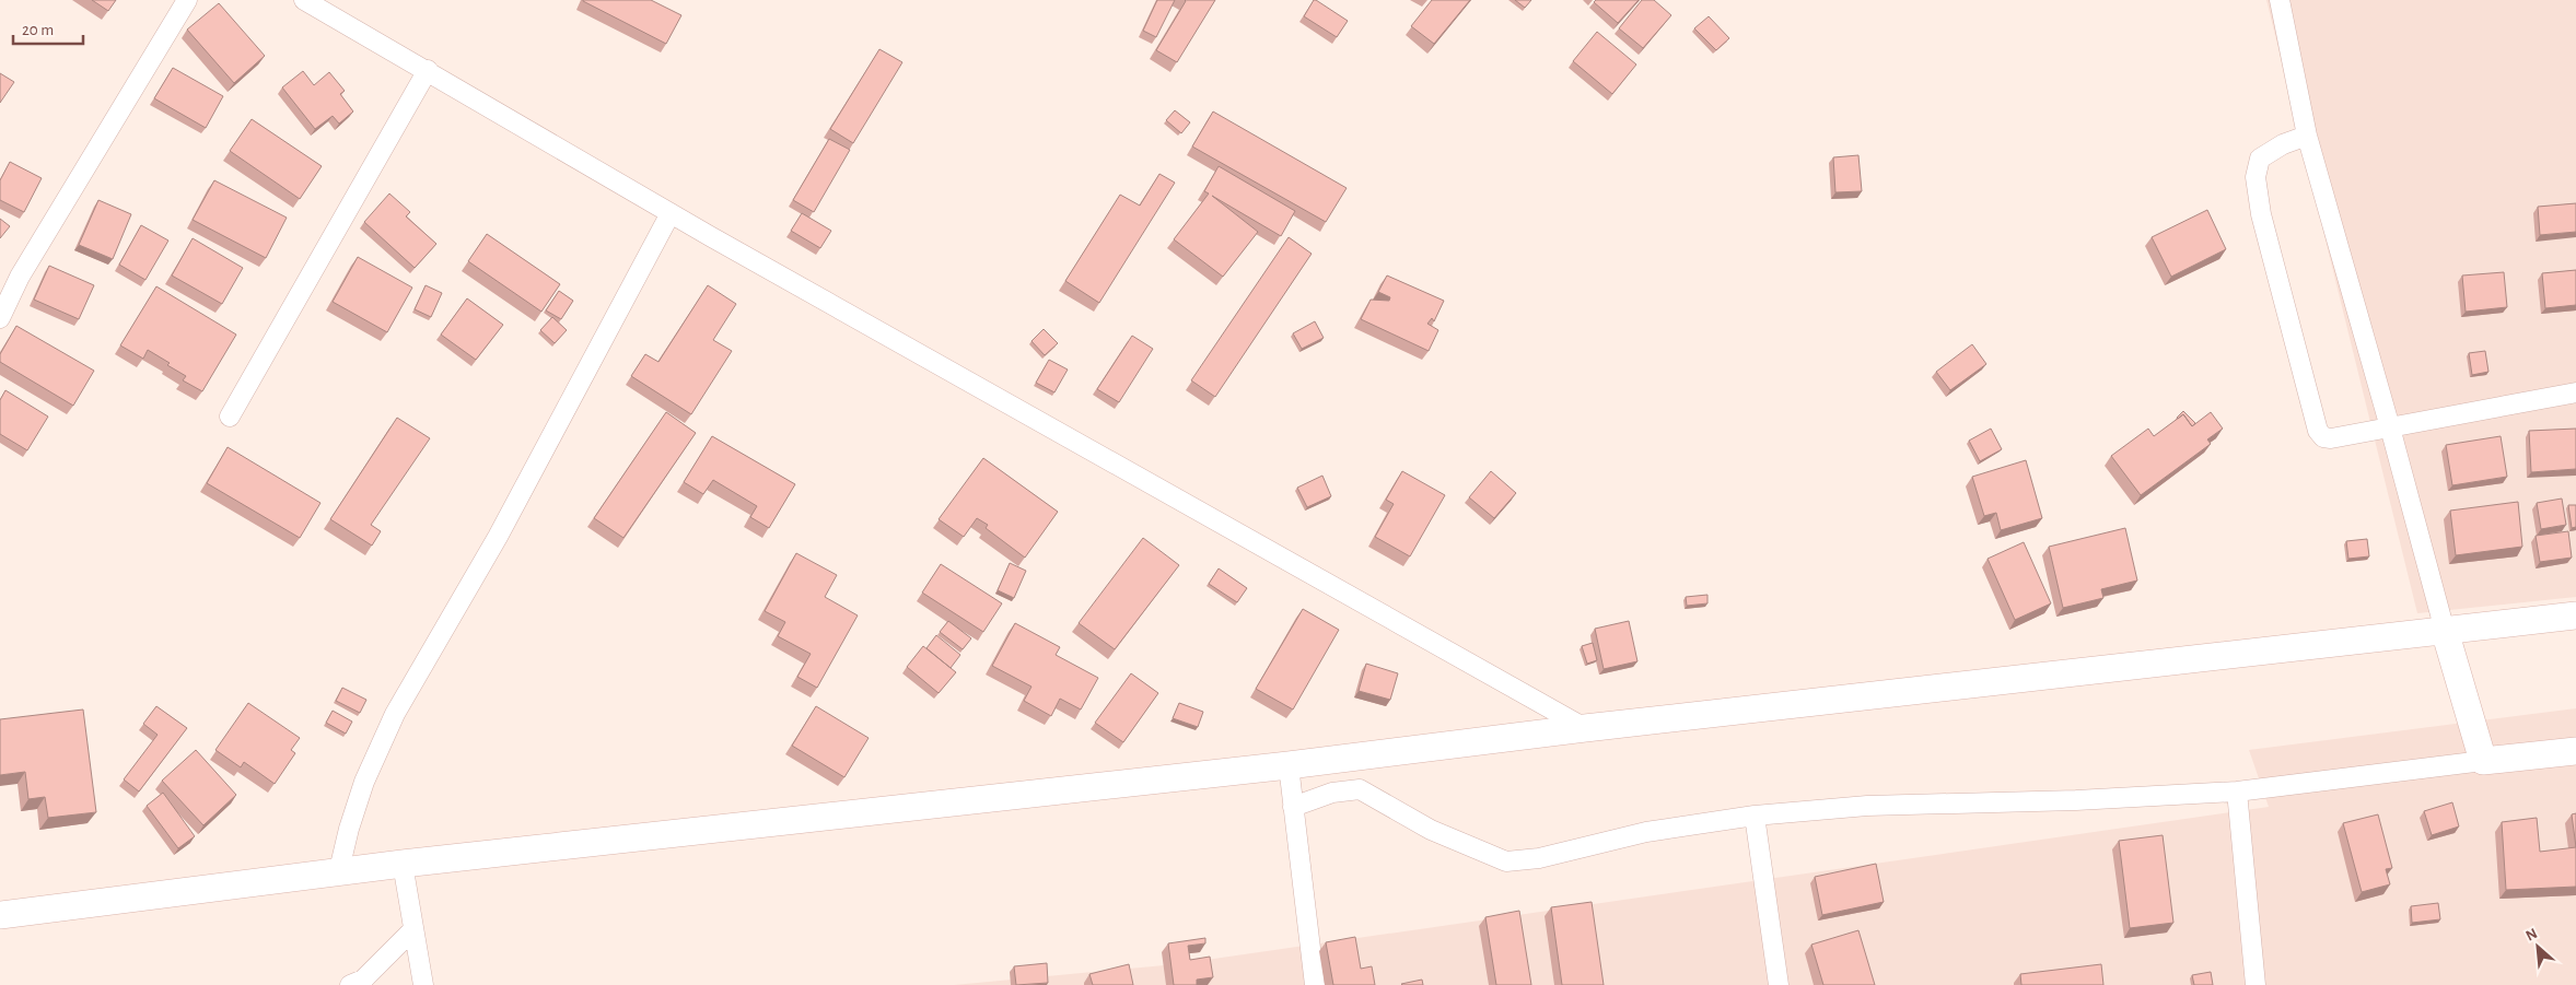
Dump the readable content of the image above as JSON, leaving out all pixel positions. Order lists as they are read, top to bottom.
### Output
{
  "scale_bar": "20 m",
  "north": "top left"
}
